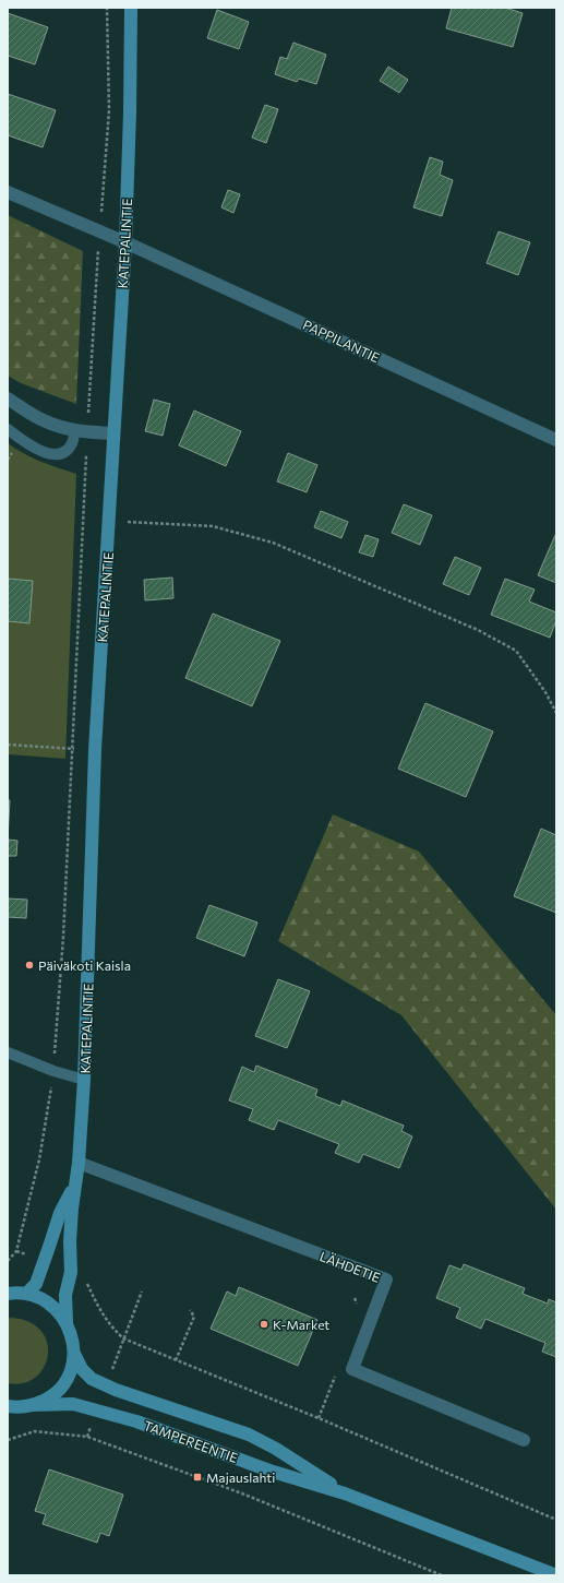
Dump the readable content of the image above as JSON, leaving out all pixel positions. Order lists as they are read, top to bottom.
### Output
{
  "streets": {
    "street": [
      "KATEPALINTIE",
      "PAPPILANTIE",
      "LÄHDETIE",
      "TAMPEREENTIE"
    ]
  },
  "crossings": [
    ["KATEPALINTIE", "PAPPILANTIE"],
    ["KATEPALINTIE", "LÄHDETIE"]
  ],
  "places": {
    "other": ["Päiväkoti Kaisla", "K-Market"],
    "transit": ["Majauslahti"]
  }
}
